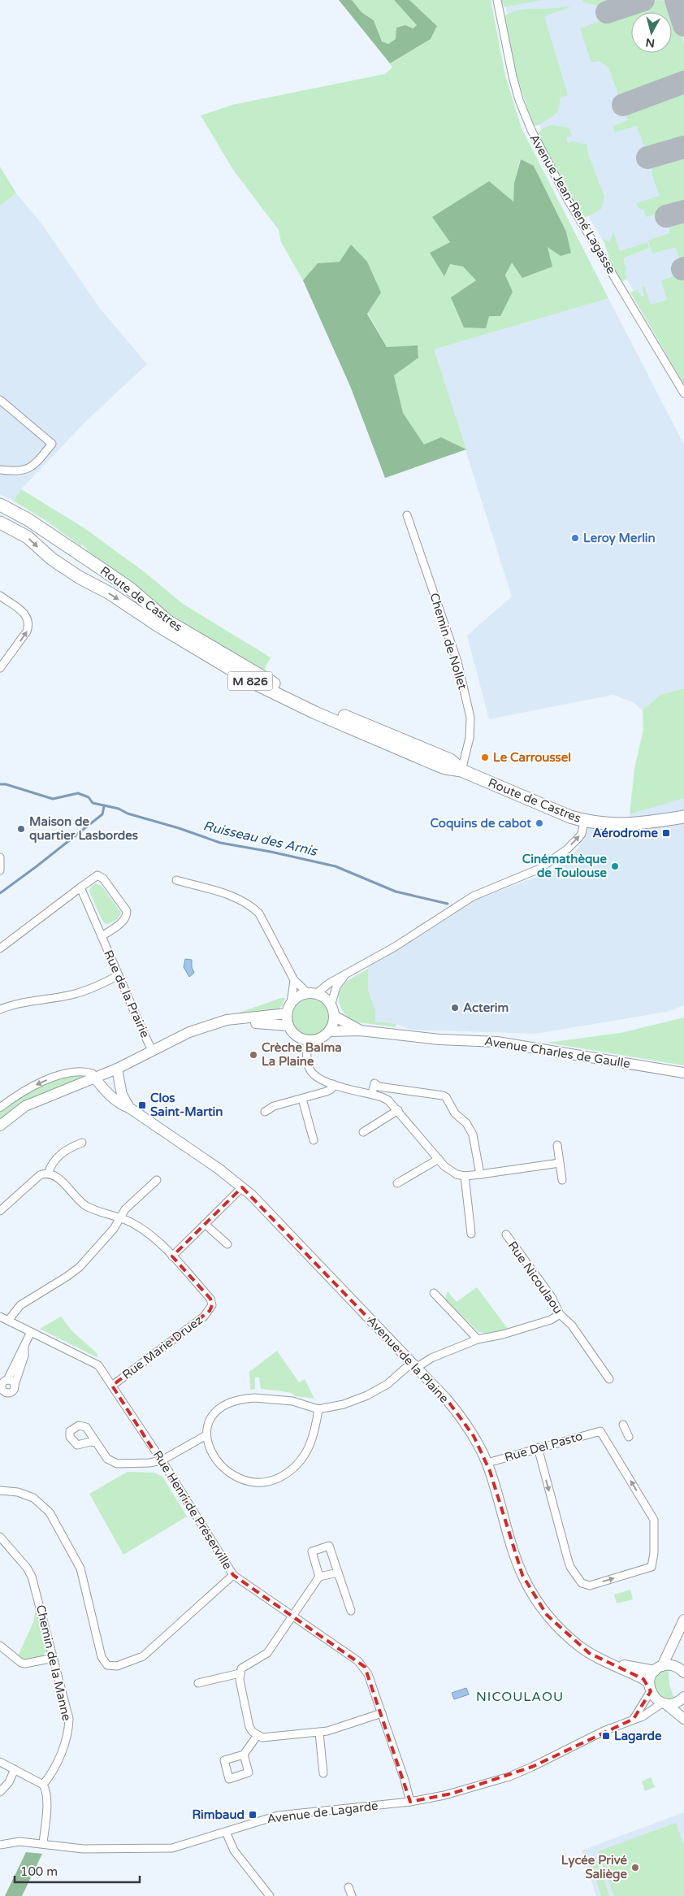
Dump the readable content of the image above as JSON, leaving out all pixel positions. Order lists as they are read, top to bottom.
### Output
{
  "streets": {
    "main road": ["Route de Castres", "M 826"],
    "street": [
      "Avenue Jean-René Lagasse",
      "Chemin de Nollet",
      "Rue de la Prairie",
      "Avenue Charles de Gaulle",
      "Rue Nicoulaou",
      "Rue Marie Druez",
      "Avenue de la Plaine",
      "Rue Del Pasto",
      "Rue Henri de Préserville",
      "Chemin de la Manne",
      "Avenue de Lagarde"
    ]
  },
  "crossings": [
    ["Route de Castres", "Chemin de Nollet"],
    ["Rue Marie Druez", "Rue Henri de Préserville"],
    ["Avenue de la Plaine", "Rue Del Pasto"],
    ["Avenue de la Plaine", "Avenue de Lagarde"],
    ["Rue Henri de Préserville", "Avenue de Lagarde"]
  ],
  "districts": ["NICOULAOU"],
  "water": ["Ruisseau des Arnis"],
  "places": {
    "other": [
      "Leroy Merlin",
      "Le Carroussel",
      "Coquins de cabot",
      "Maison de quartier Lasbordes",
      "Cinémathèque de Toulouse",
      "Acterim",
      "Crèche Balma La Plaine",
      "Lycée Privé Saliège"
    ],
    "transit": [
      "Aérodrome",
      "Clos Saint-Martin",
      "Lagarde",
      "Rimbaud"
    ]
  },
  "scale_bar": "100 m",
  "north": "bottom"
}
